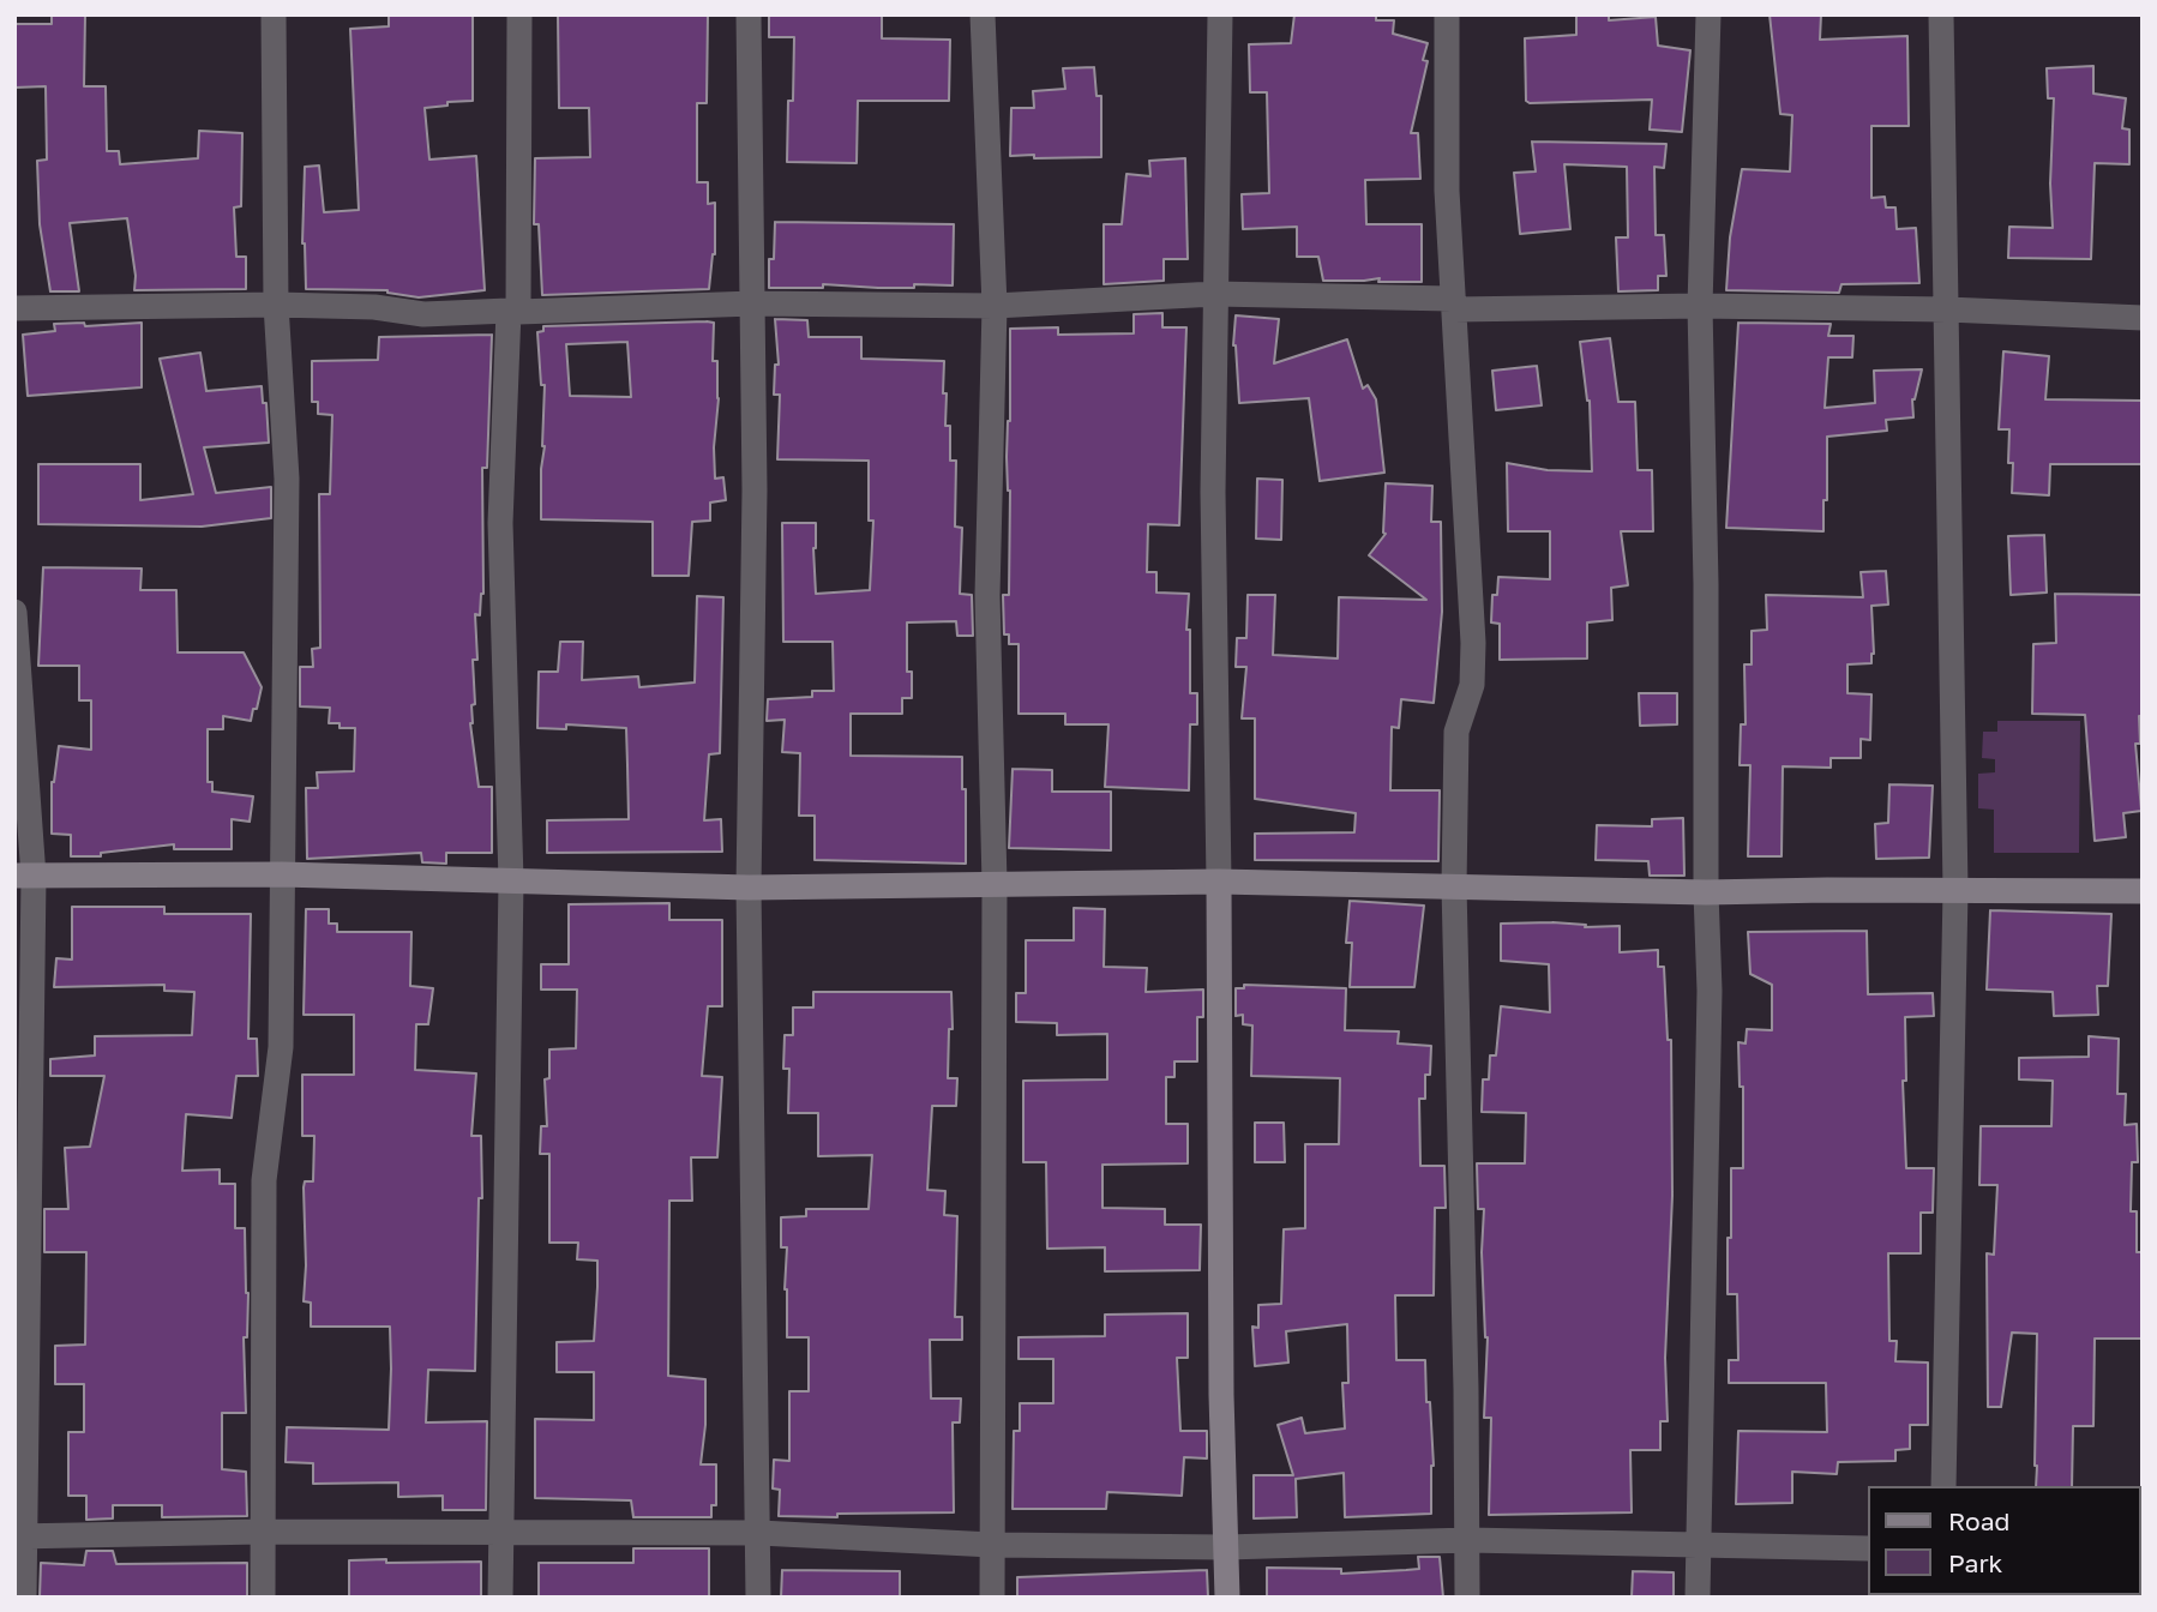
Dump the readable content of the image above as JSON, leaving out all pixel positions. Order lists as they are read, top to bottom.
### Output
{
  "legend": ["Road", "Park"]
}
